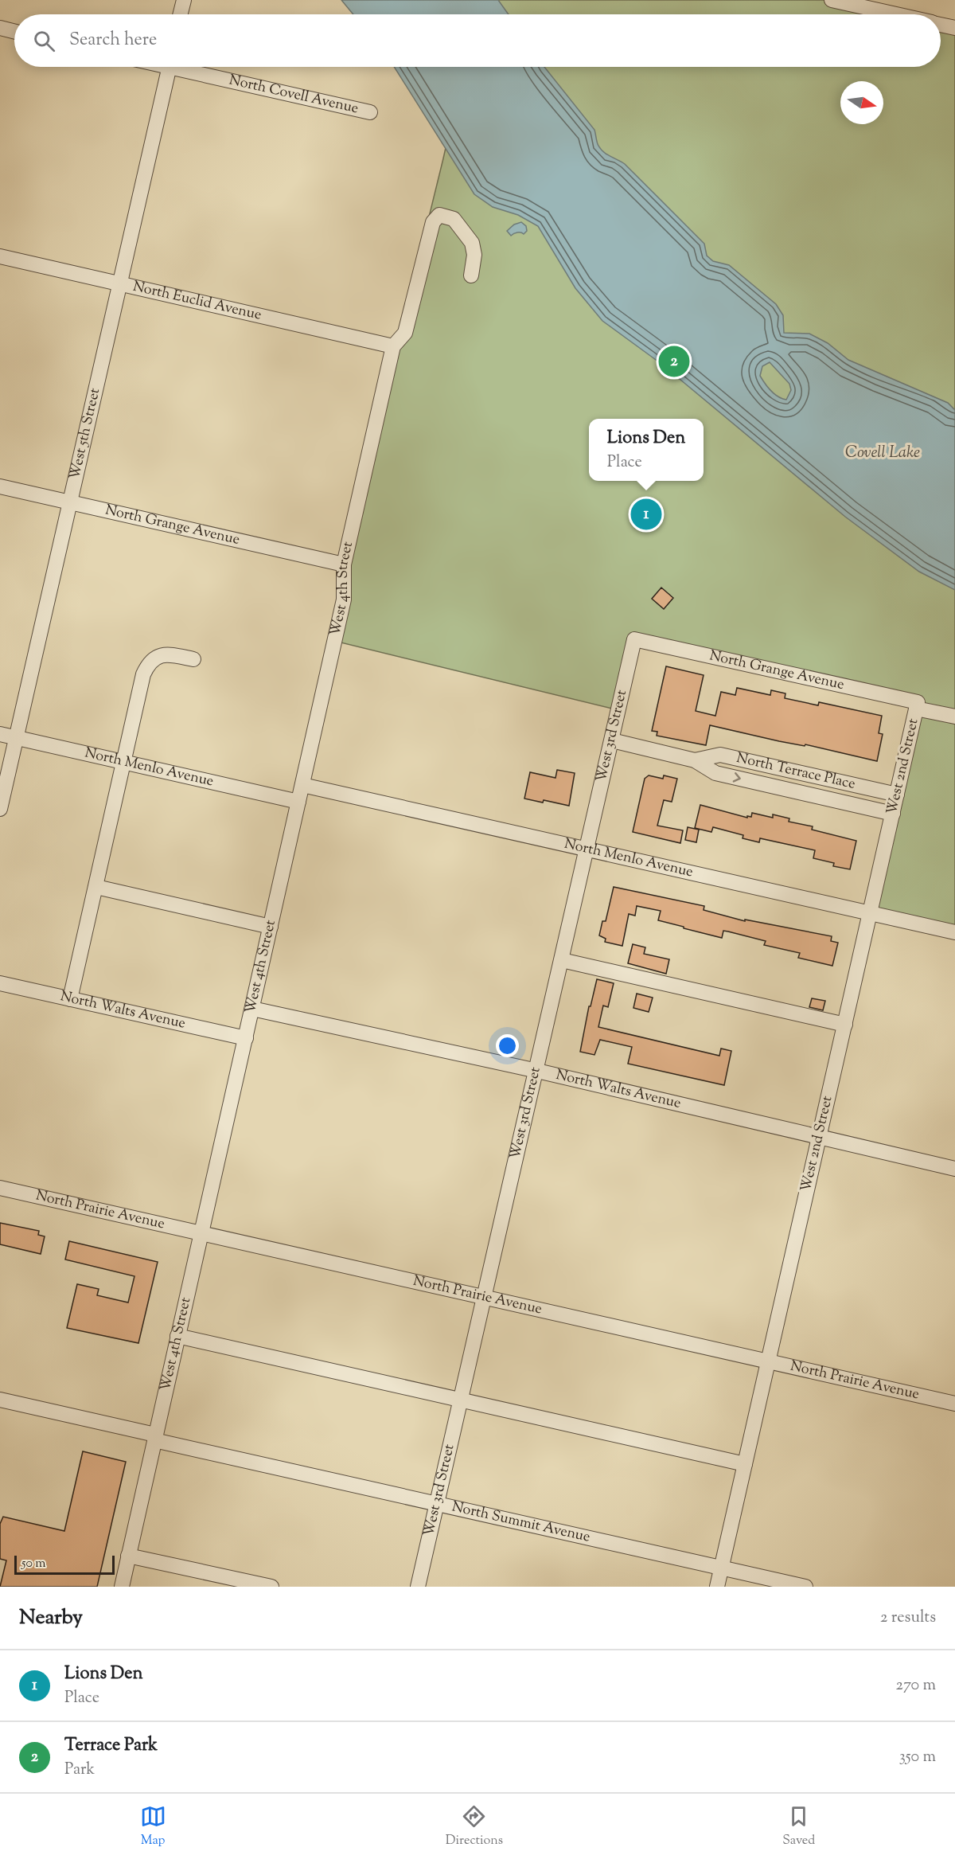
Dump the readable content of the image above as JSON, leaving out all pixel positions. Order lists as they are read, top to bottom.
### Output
{
  "streets": {
    "street": [
      "North Covell Avenue",
      "North Euclid Avenue",
      "West 5th Street",
      "North Grange Avenue",
      "West 4th Street",
      "West 3rd Street",
      "West 2nd Street",
      "North Menlo Avenue",
      "North Terrace Place",
      "North Walts Avenue",
      "North Prairie Avenue",
      "North Summit Avenue"
    ]
  },
  "crossings": [
    ["North Euclid Avenue", "West 5th Street"],
    ["North Euclid Avenue", "West 4th Street"],
    ["West 5th Street", "North Grange Avenue"],
    ["West 5th Street", "North Menlo Avenue"],
    ["North Grange Avenue", "West 4th Street"],
    ["North Grange Avenue", "West 3rd Street"],
    ["North Grange Avenue", "West 2nd Street"],
    ["West 4th Street", "North Menlo Avenue"],
    ["West 4th Street", "North Walts Avenue"],
    ["West 4th Street", "North Prairie Avenue"],
    ["West 4th Street", "North Summit Avenue"],
    ["West 3rd Street", "North Menlo Avenue"],
    ["West 3rd Street", "North Terrace Place"],
    ["West 3rd Street", "North Walts Avenue"],
    ["West 3rd Street", "North Prairie Avenue"],
    ["West 3rd Street", "North Summit Avenue"],
    ["West 2nd Street", "North Menlo Avenue"],
    ["West 2nd Street", "North Terrace Place"],
    ["West 2nd Street", "North Walts Avenue"],
    ["West 2nd Street", "North Prairie Avenue"],
    ["West 2nd Street", "North Summit Avenue"]
  ],
  "water": ["Covell Lake"],
  "scale_bar": "50 m",
  "north": "right",
  "page": {
    "search": "Search here",
    "pins": ["2", "1"],
    "popup": ["Lions Den", "Place"],
    "scale": "50 m",
    "heading": ["Nearby", "2 results"],
    "list": [
      {
        "mark": "1",
        "name": "Lions Den",
        "note": "Place",
        "value": "270 m"
      },
      {
        "mark": "2",
        "name": "Terrace Park",
        "note": "Park",
        "value": "350 m"
      }
    ],
    "nav": ["Map", "Directions", "Saved"]
  }
}
